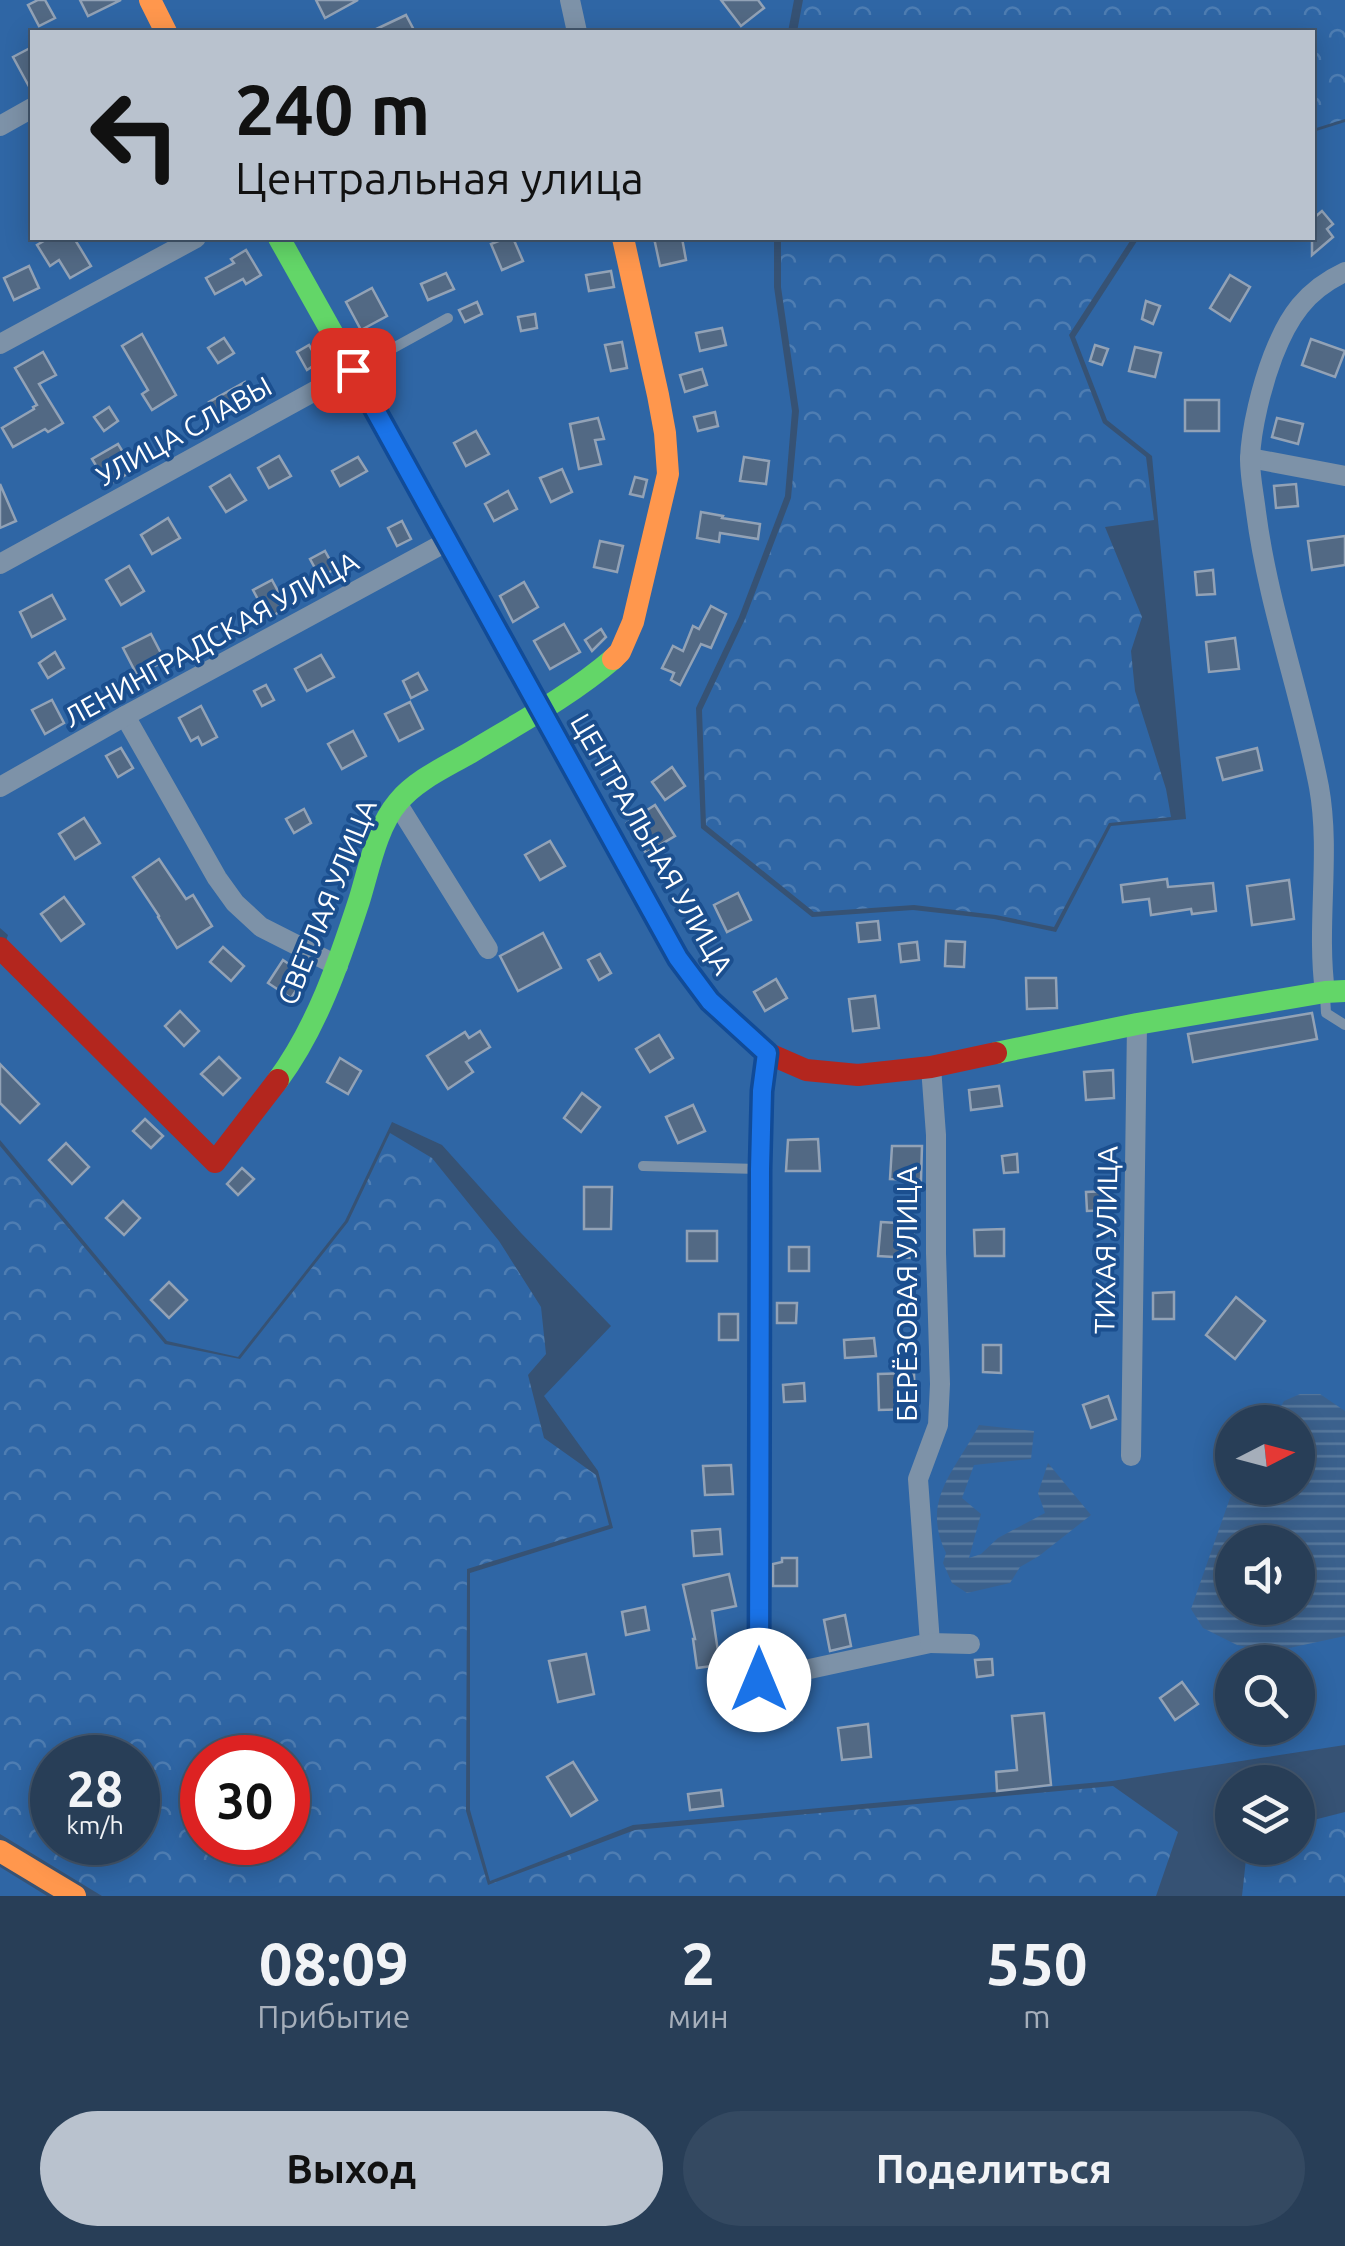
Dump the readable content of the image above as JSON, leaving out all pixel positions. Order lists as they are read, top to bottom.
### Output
{
  "streets": {
    "street": [
      "УЛИЦА СЛАВЫ",
      "ЛЕНИНГРАДСКАЯ УЛИЦА",
      "ЦЕНТРАЛЬНАЯ УЛИЦА",
      "СВЕТЛАЯ УЛИЦА",
      "ТИХАЯ УЛИЦА",
      "БЕРЁЗОВАЯ УЛИЦА"
    ]
  },
  "crossings": [
    ["УЛИЦА СЛАВЫ", "ЦЕНТРАЛЬНАЯ УЛИЦА"],
    ["ЛЕНИНГРАДСКАЯ УЛИЦА", "ЦЕНТРАЛЬНАЯ УЛИЦА"],
    ["ЦЕНТРАЛЬНАЯ УЛИЦА", "СВЕТЛАЯ УЛИЦА"],
    ["ЦЕНТРАЛЬНАЯ УЛИЦА", "ТИХАЯ УЛИЦА"],
    ["ЦЕНТРАЛЬНАЯ УЛИЦА", "БЕРЁЗОВАЯ УЛИЦА"]
  ],
  "north": "right",
  "page": {
    "turn": ["240 m", "Центральная улица"],
    "speed": "28 km/h",
    "limit": "30",
    "eta": [
      "08:09",
      "Прибытие",
      "2",
      "мин",
      "550",
      "m"
    ],
    "buttons": ["Выход", "Поделиться"]
  }
}
